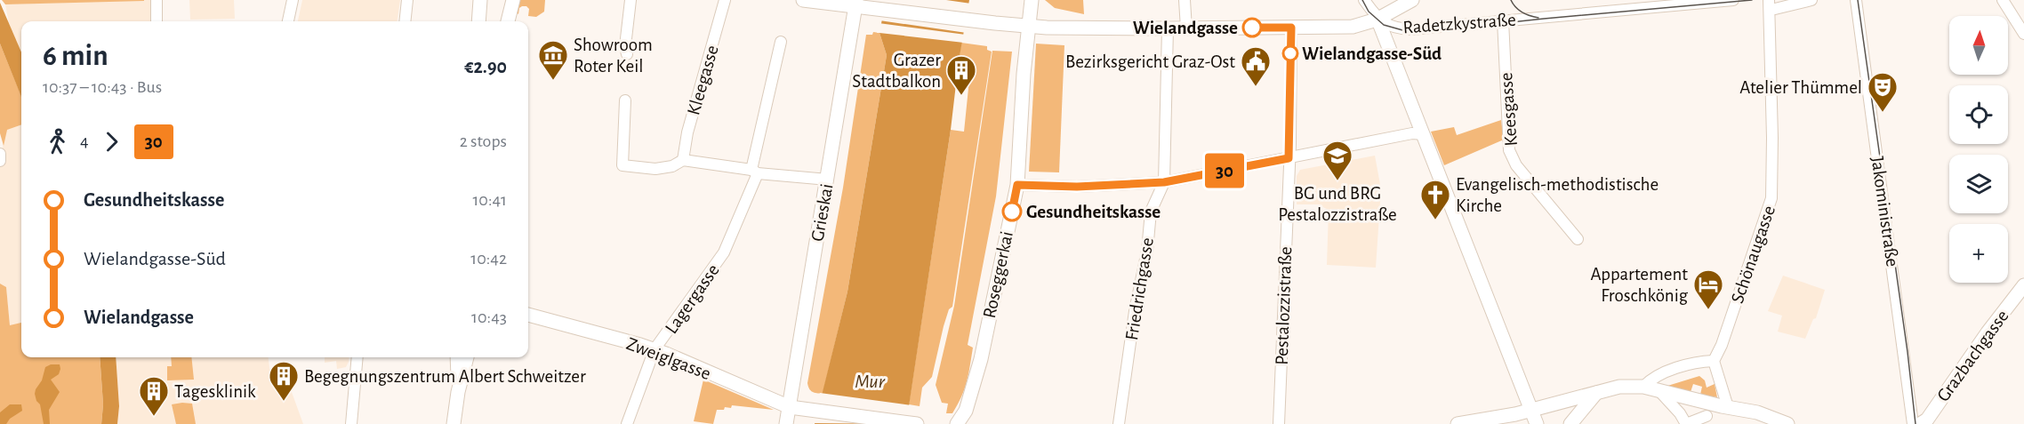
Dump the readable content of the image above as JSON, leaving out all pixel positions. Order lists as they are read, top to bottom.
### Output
{
  "streets": {
    "main road": [
      "Radetzkystraße",
      "Grieskai",
      "Roseggerkai",
      "Grazbachgasse",
      "Zweiglgasse"
    ],
    "street": [
      "Kleegasse",
      "Keesgasse",
      "Jakoministraße",
      "Schönaugasse",
      "Friedrichgasse",
      "Lagergasse",
      "Pestalozzistraße"
    ]
  },
  "crossings": [
    ["Radetzkystraße", "Keesgasse"],
    ["Radetzkystraße", "Grieskai"],
    ["Radetzkystraße", "Roseggerkai"],
    ["Radetzkystraße", "Friedrichgasse"],
    ["Radetzkystraße", "Pestalozzistraße"],
    ["Grieskai", "Zweiglgasse"],
    ["Lagergasse", "Zweiglgasse"]
  ],
  "water": ["Mur"],
  "places": {
    "other": ["Wielandgasse", "Wielandgasse-Süd", "Gesundheitskasse"],
    "museum": ["Showroom Roter Keil"],
    "public building": ["Bezirksgericht Graz-Ost"],
    "building": ["Grazer Stadtbalkon", "Begegnungszentrum Albert Schweitzer", "Tagesklinik"],
    "theatre": ["Atelier Thümmel"],
    "school or university": ["BG und BRG Pestalozzistraße"],
    "church": ["Evangelisch-methodistische Kirche"],
    "hotel": ["Appartement Froschkönig"]
  },
  "lines": ["bus line 30"],
  "north": "top",
  "page": {
    "on_map": "30",
    "map_buttons": "+",
    "heading": ["6 min", "10:37 – 10:43 · Bus", "€2.90"],
    "legs": ["4", "30", "2 stops"],
    "list": [
      {
        "name": "Gesundheitskasse",
        "value": "10:41"
      },
      {
        "name": "Wielandgasse-Süd",
        "value": "10:42"
      },
      {
        "name": "Wielandgasse",
        "value": "10:43"
      }
    ]
  }
}
